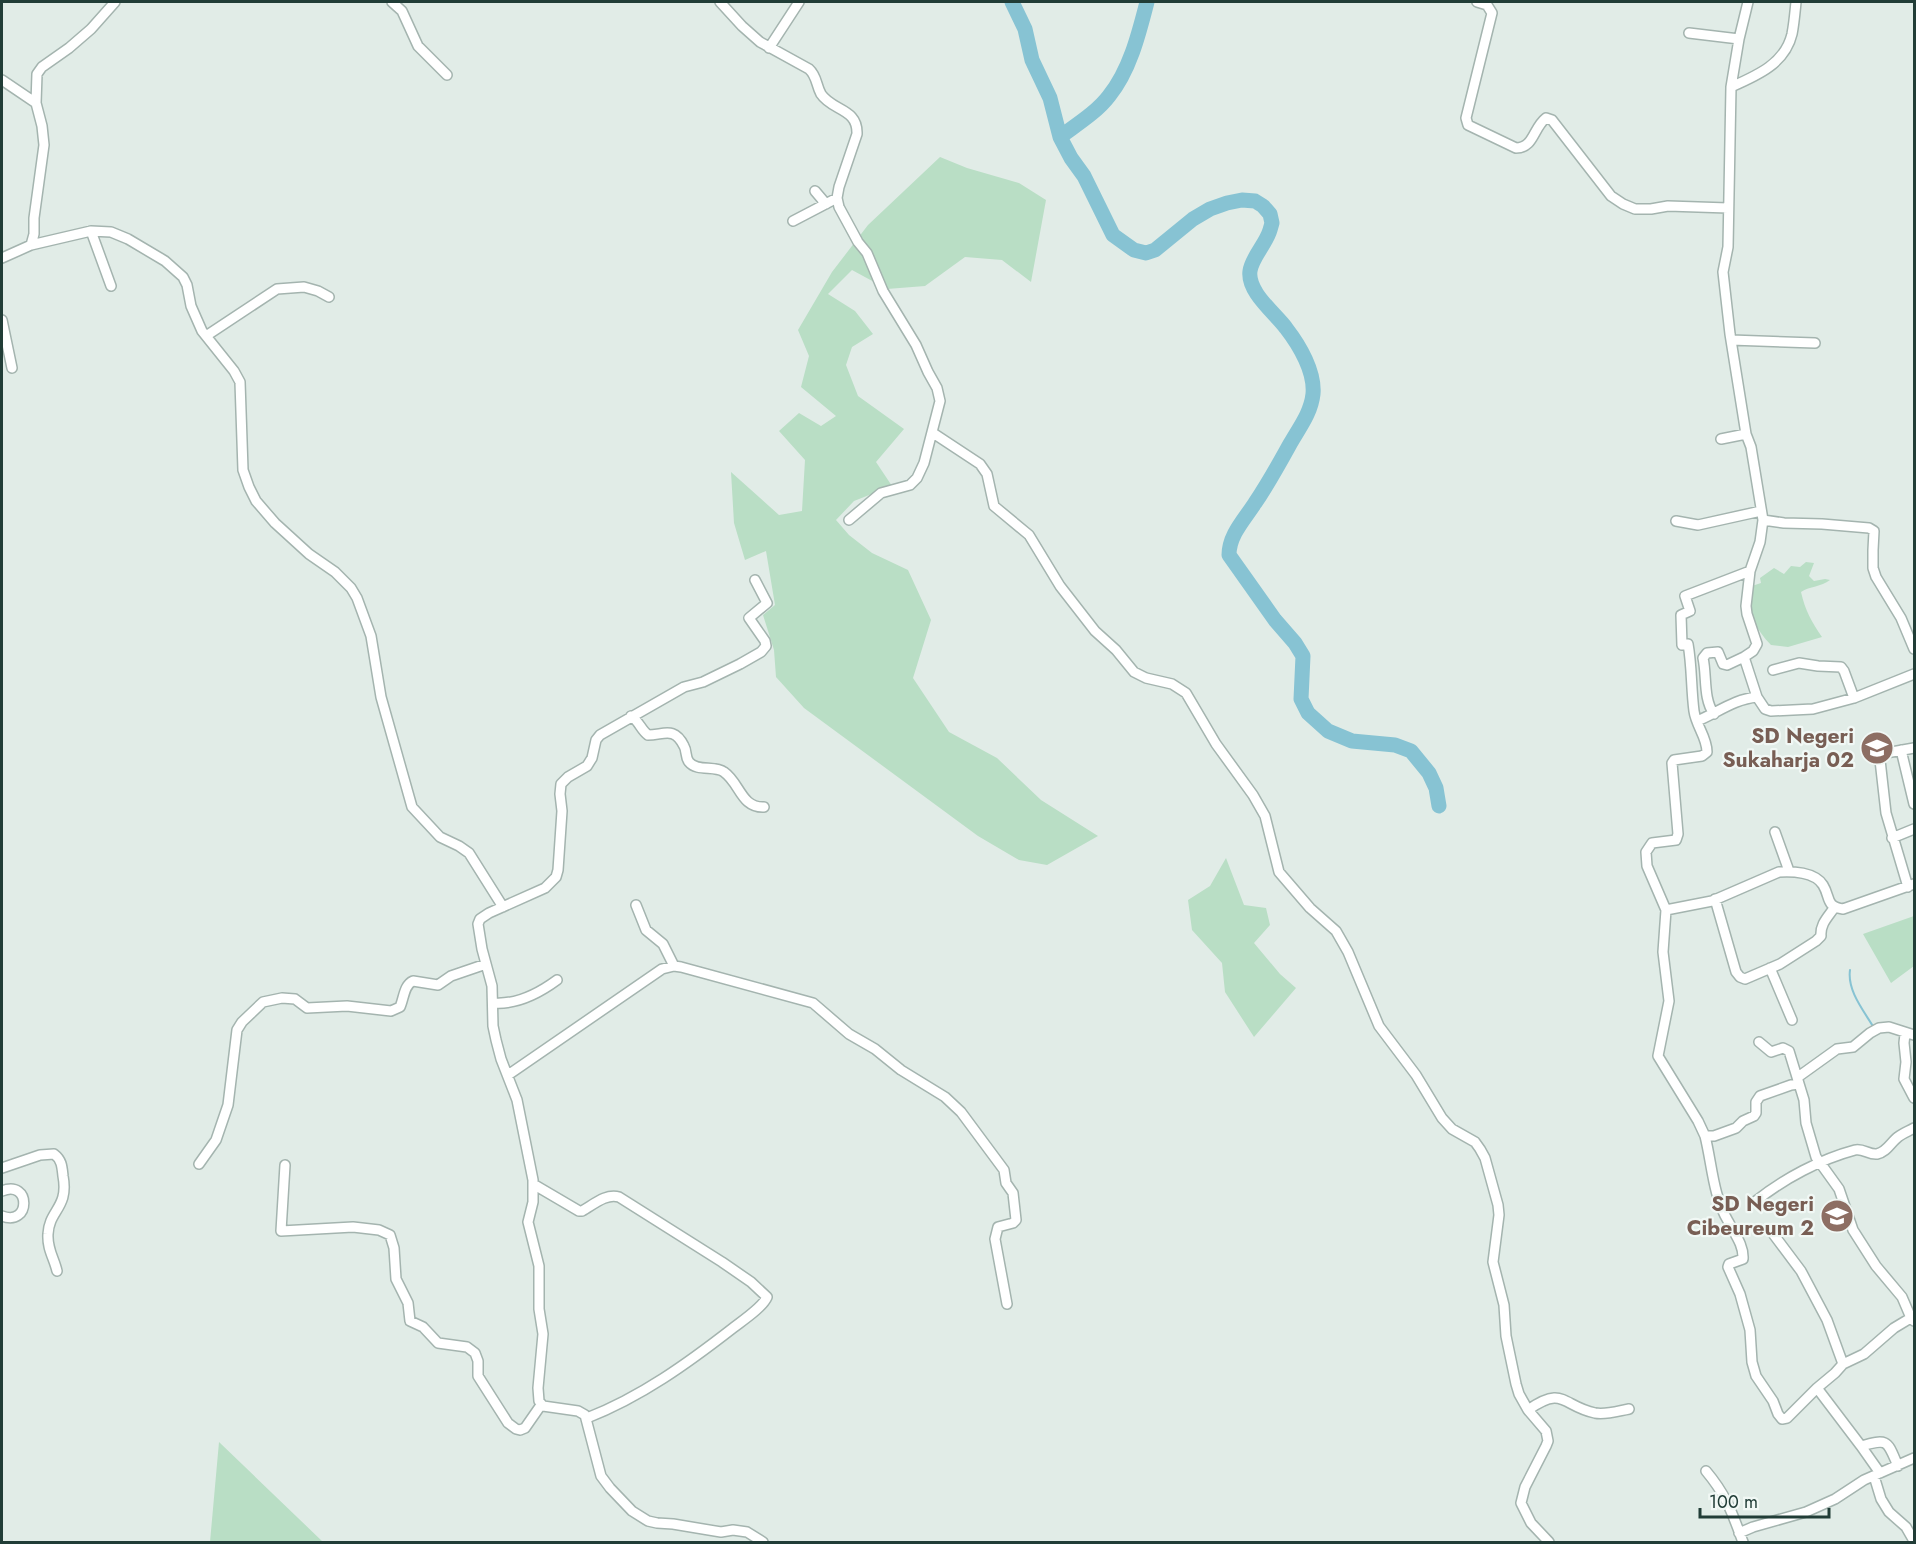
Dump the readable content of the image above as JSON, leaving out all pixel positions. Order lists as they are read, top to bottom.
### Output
{
  "places": {
    "school or university": ["SD Negeri Sukaharja 02", "SD Negeri Cibeureum 2"]
  },
  "scale_bar": "100 m"
}
